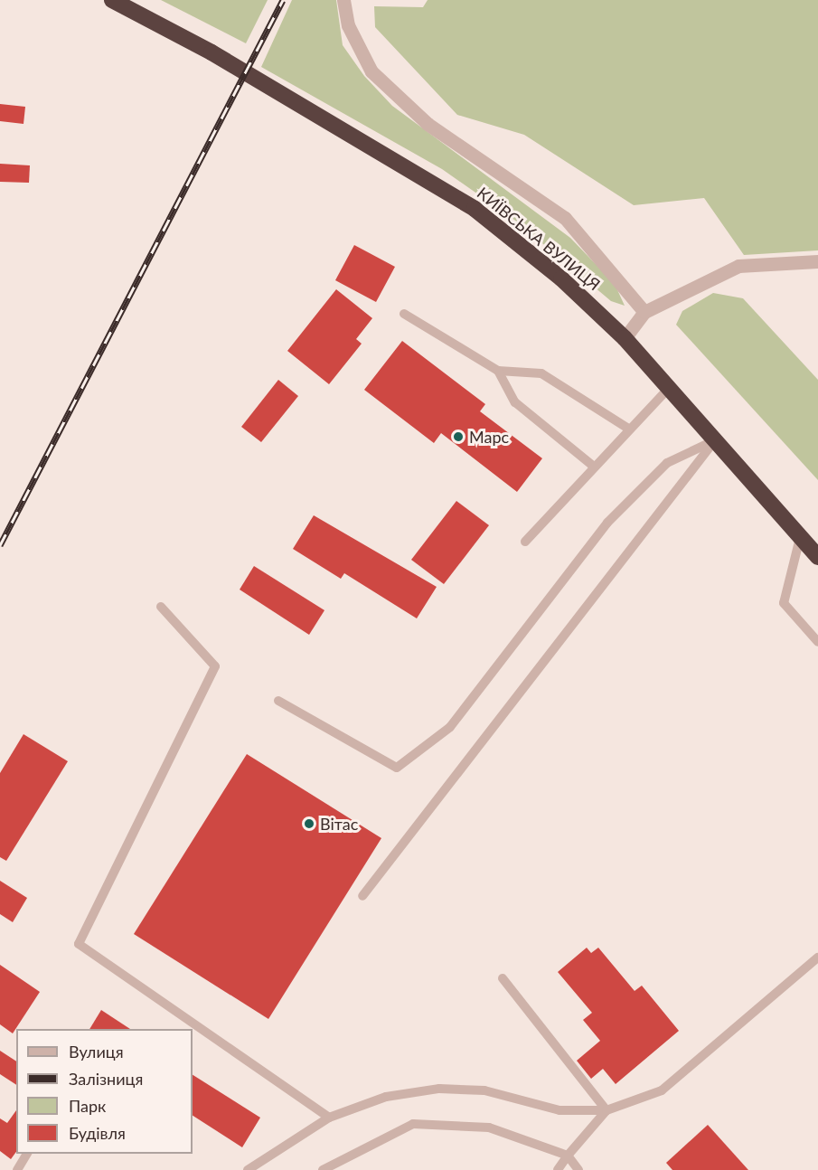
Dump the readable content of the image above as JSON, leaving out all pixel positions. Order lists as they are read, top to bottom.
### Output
{
  "streets": {
    "highway": ["КИЇВСЬКА ВУЛИЦЯ"]
  },
  "places": ["Марс", "Вітас"],
  "legend": [
    "Вулиця",
    "Залізниця",
    "Парк",
    "Будівля"
  ]
}
